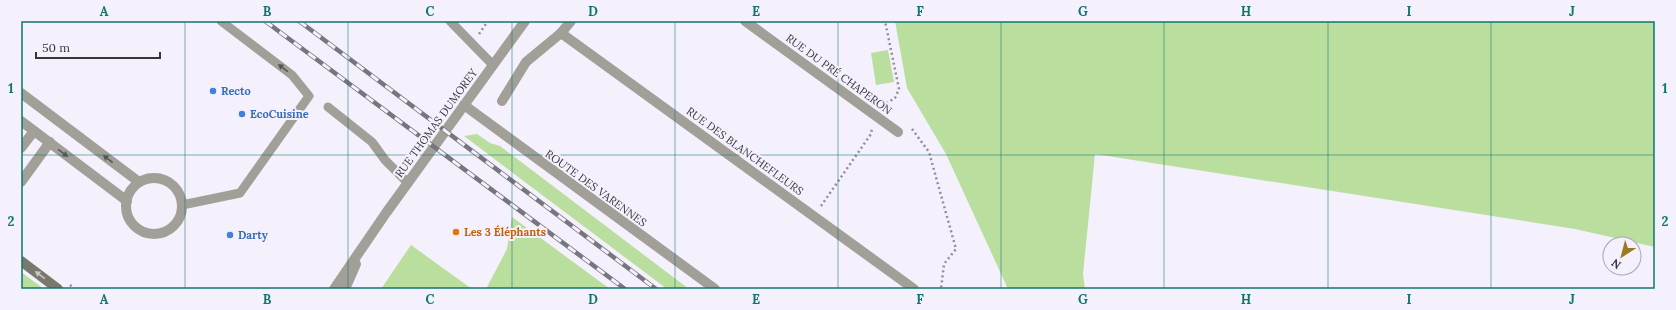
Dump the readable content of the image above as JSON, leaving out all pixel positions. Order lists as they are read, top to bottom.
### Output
{
  "streets": {
    "street": [
      "RUE DU PRÉ CHAPERON",
      "RUE THOMAS DUMOREY",
      "RUE DES BLANCHEFLEURS",
      "ROUTE DES VARENNES"
    ]
  },
  "crossings": [
    ["RUE THOMAS DUMOREY", "ROUTE DES VARENNES"]
  ],
  "places": [
    "Recto",
    "EcoCuisine",
    "Les 3 Éléphants",
    "Darty"
  ],
  "scale_bar": "50 m",
  "north": "bottom left",
  "grid": {
    "columns": [
      "A",
      "B",
      "C",
      "D",
      "E",
      "F",
      "G",
      "H",
      "I",
      "J"
    ],
    "rows": ["1", "2"]
  }
}
